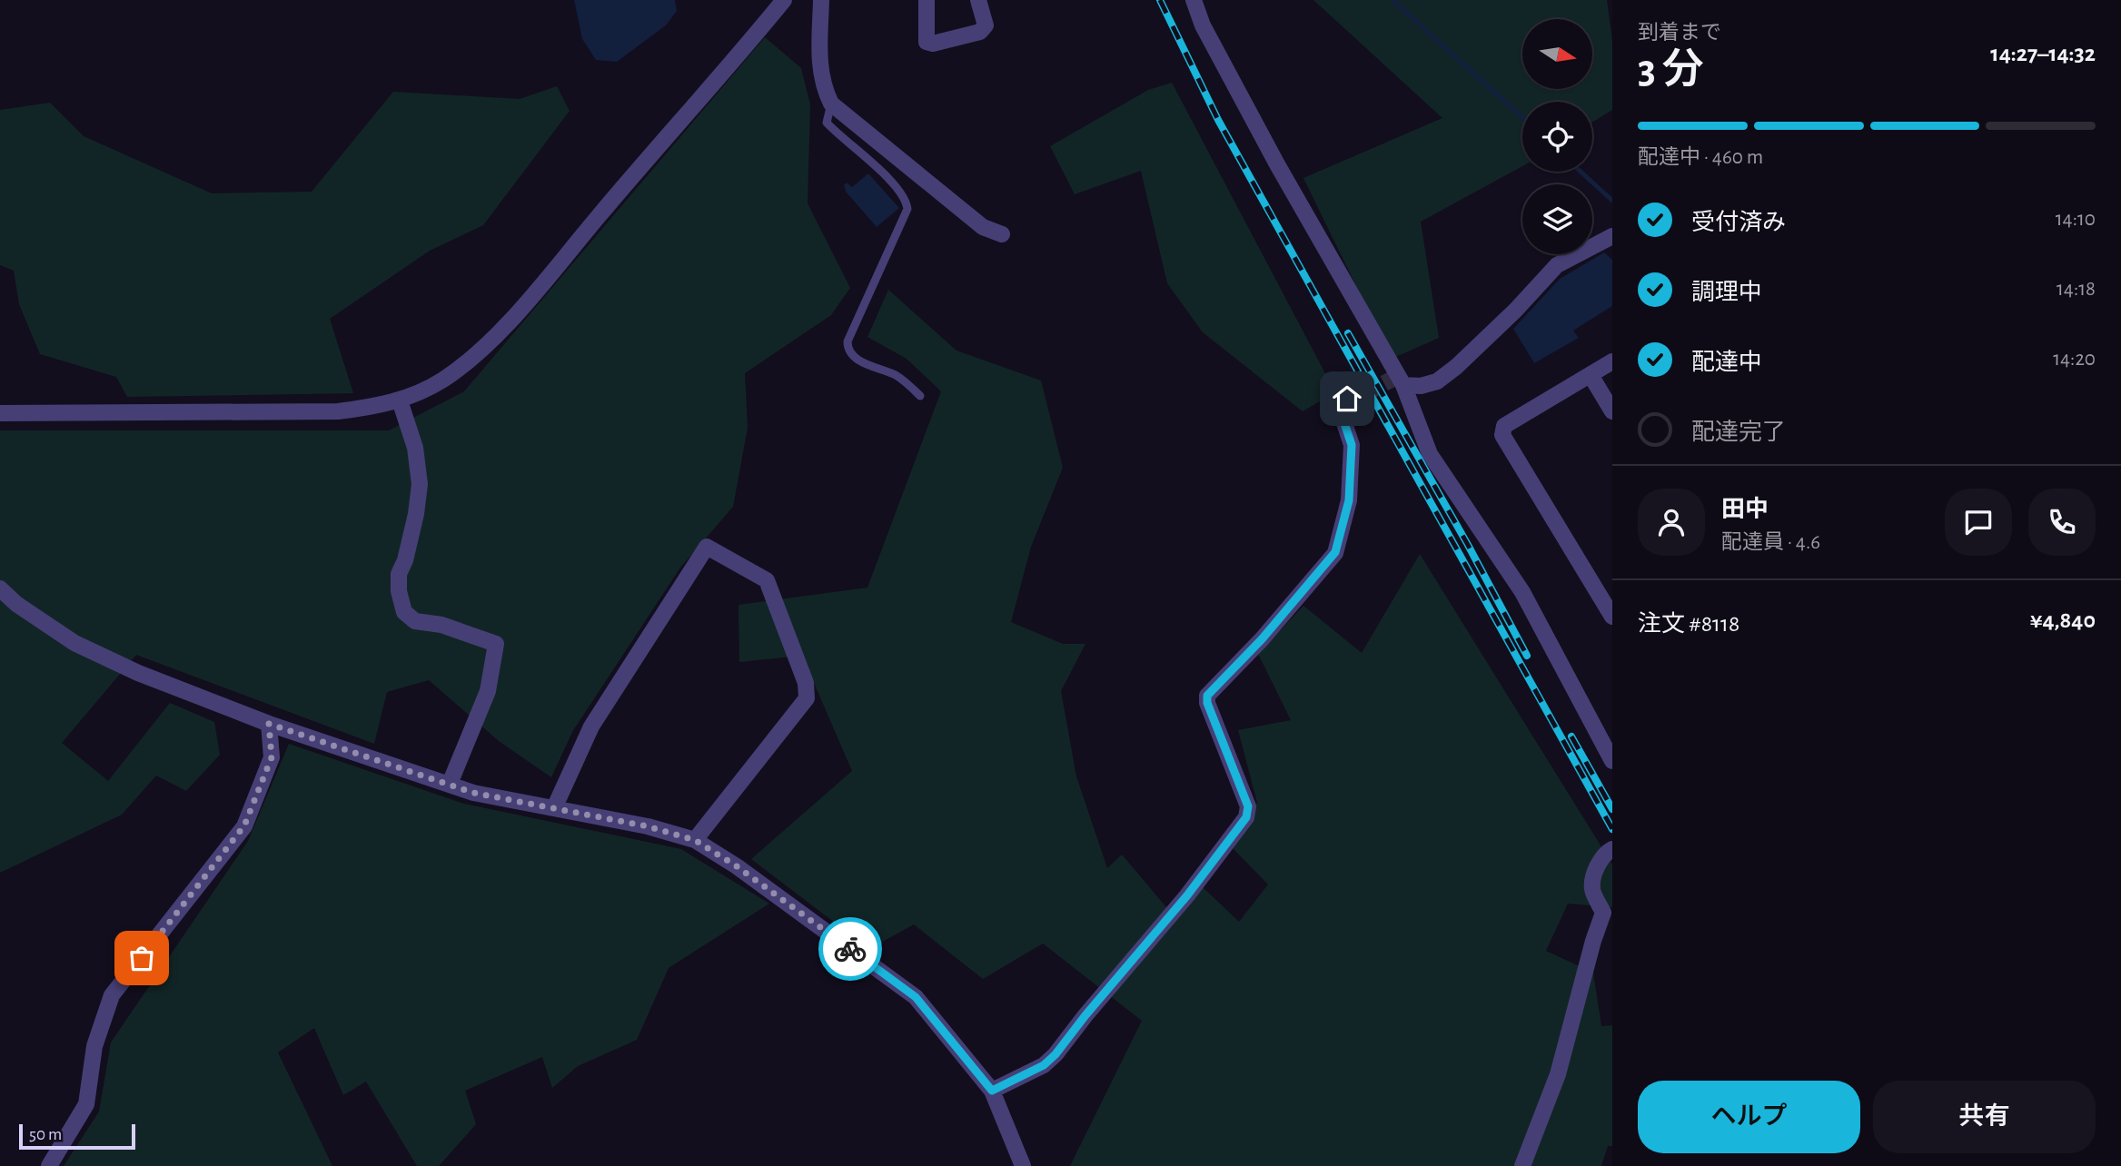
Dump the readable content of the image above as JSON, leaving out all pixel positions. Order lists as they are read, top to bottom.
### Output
{
  "scale_bar": "50 m",
  "north": "right",
  "page": {
    "heading": ["3 分", "到着まで", "14:27–14:32"],
    "panel": [
      "田中",
      "配達員 · 4.6",
      "注文 #8118",
      "¥4,840"
    ],
    "bar": "配達中 · 460 m",
    "list": [
      ["受付済み", "14:10"],
      ["調理中", "14:18"],
      ["配達中", "14:20"],
      "配達完了"
    ],
    "buttons": ["ヘルプ", "共有"],
    "scale": "50 m"
  }
}
